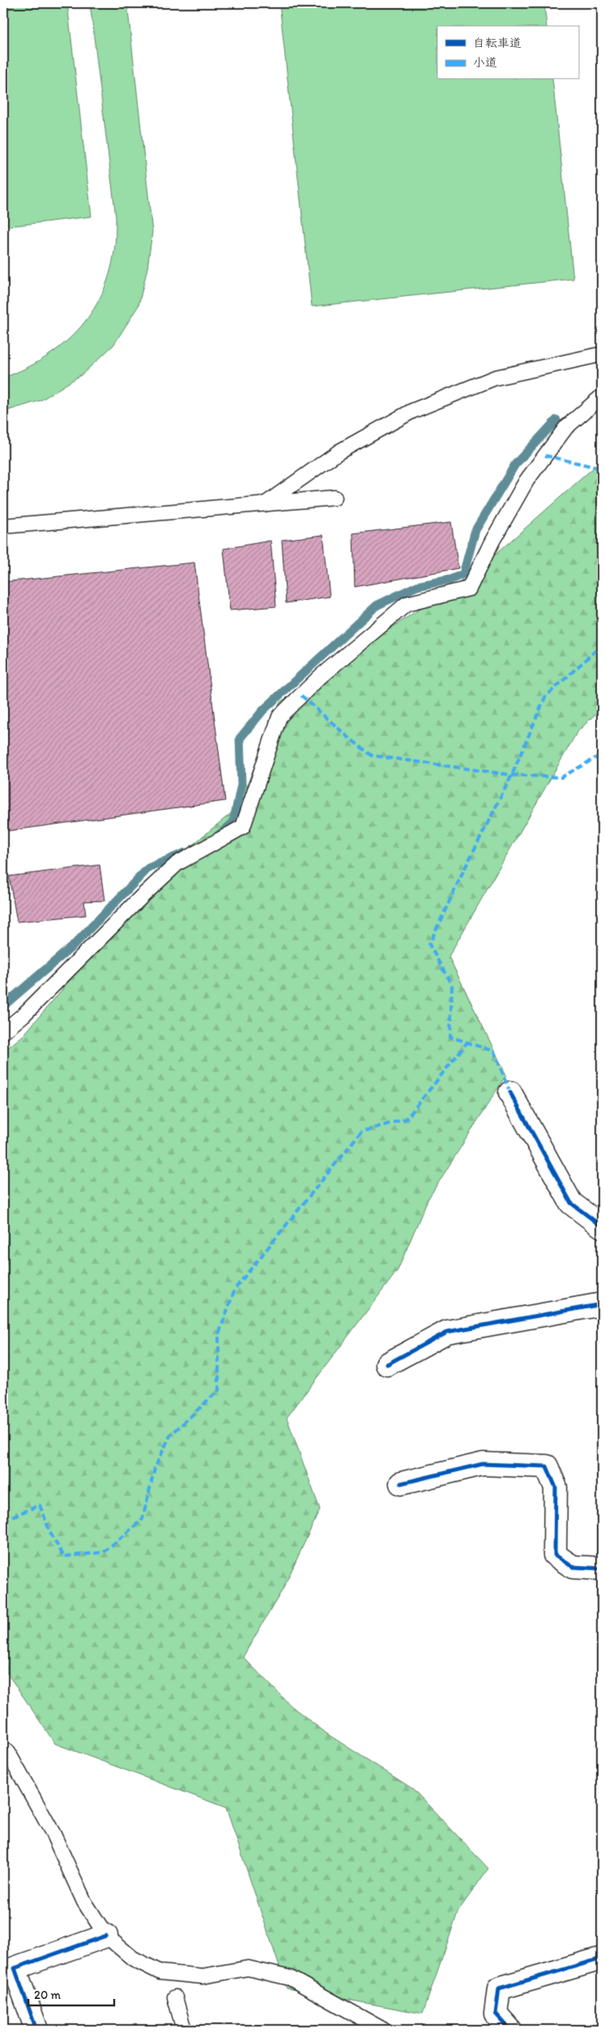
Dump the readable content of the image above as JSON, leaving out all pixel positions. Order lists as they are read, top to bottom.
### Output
{
  "legend": ["自転車道", "小道"],
  "scale_bar": "20 m"
}
